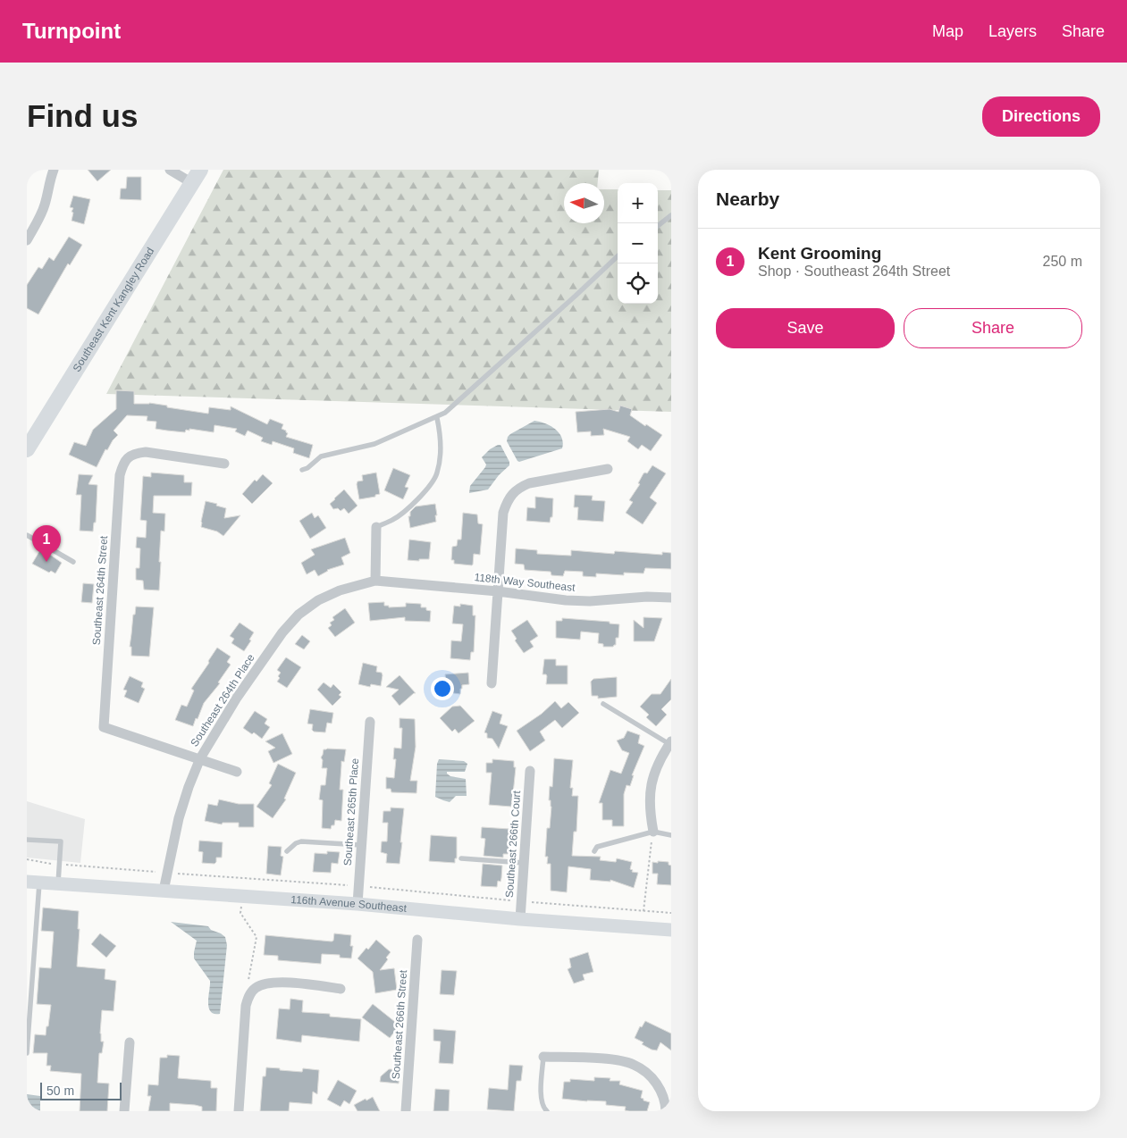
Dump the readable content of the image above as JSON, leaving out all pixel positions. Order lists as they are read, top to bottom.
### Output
{
  "streets": {
    "main road": ["Southeast Kent Kangley Road", "116th Avenue Southeast"],
    "street": [
      "118th Way Southeast",
      "Southeast 264th Street",
      "Southeast 264th Place",
      "Southeast 265th Place",
      "Southeast 266th Court",
      "Southeast 266th Street"
    ]
  },
  "crossings": [
    ["118th Way Southeast", "Southeast 264th Place"],
    ["Southeast 264th Street", "Southeast 264th Place"],
    ["Southeast 264th Place", "116th Avenue Southeast"],
    ["Southeast 265th Place", "116th Avenue Southeast"],
    ["Southeast 266th Court", "116th Avenue Southeast"]
  ],
  "scale_bar": "50 m",
  "north": "left",
  "page": {
    "header": "Turnpoint",
    "nav": ["Map", "Layers", "Share"],
    "buttons": [
      "Directions",
      ["Save", "Share"]
    ],
    "title": "Find us",
    "heading": "Nearby",
    "map_buttons": ["+", "−"],
    "list": [
      {
        "mark": "1",
        "name": "Kent Grooming",
        "note": "Shop · Southeast 264th Street",
        "value": "250 m"
      }
    ],
    "pins": "1",
    "scale": "50 m"
  }
}
